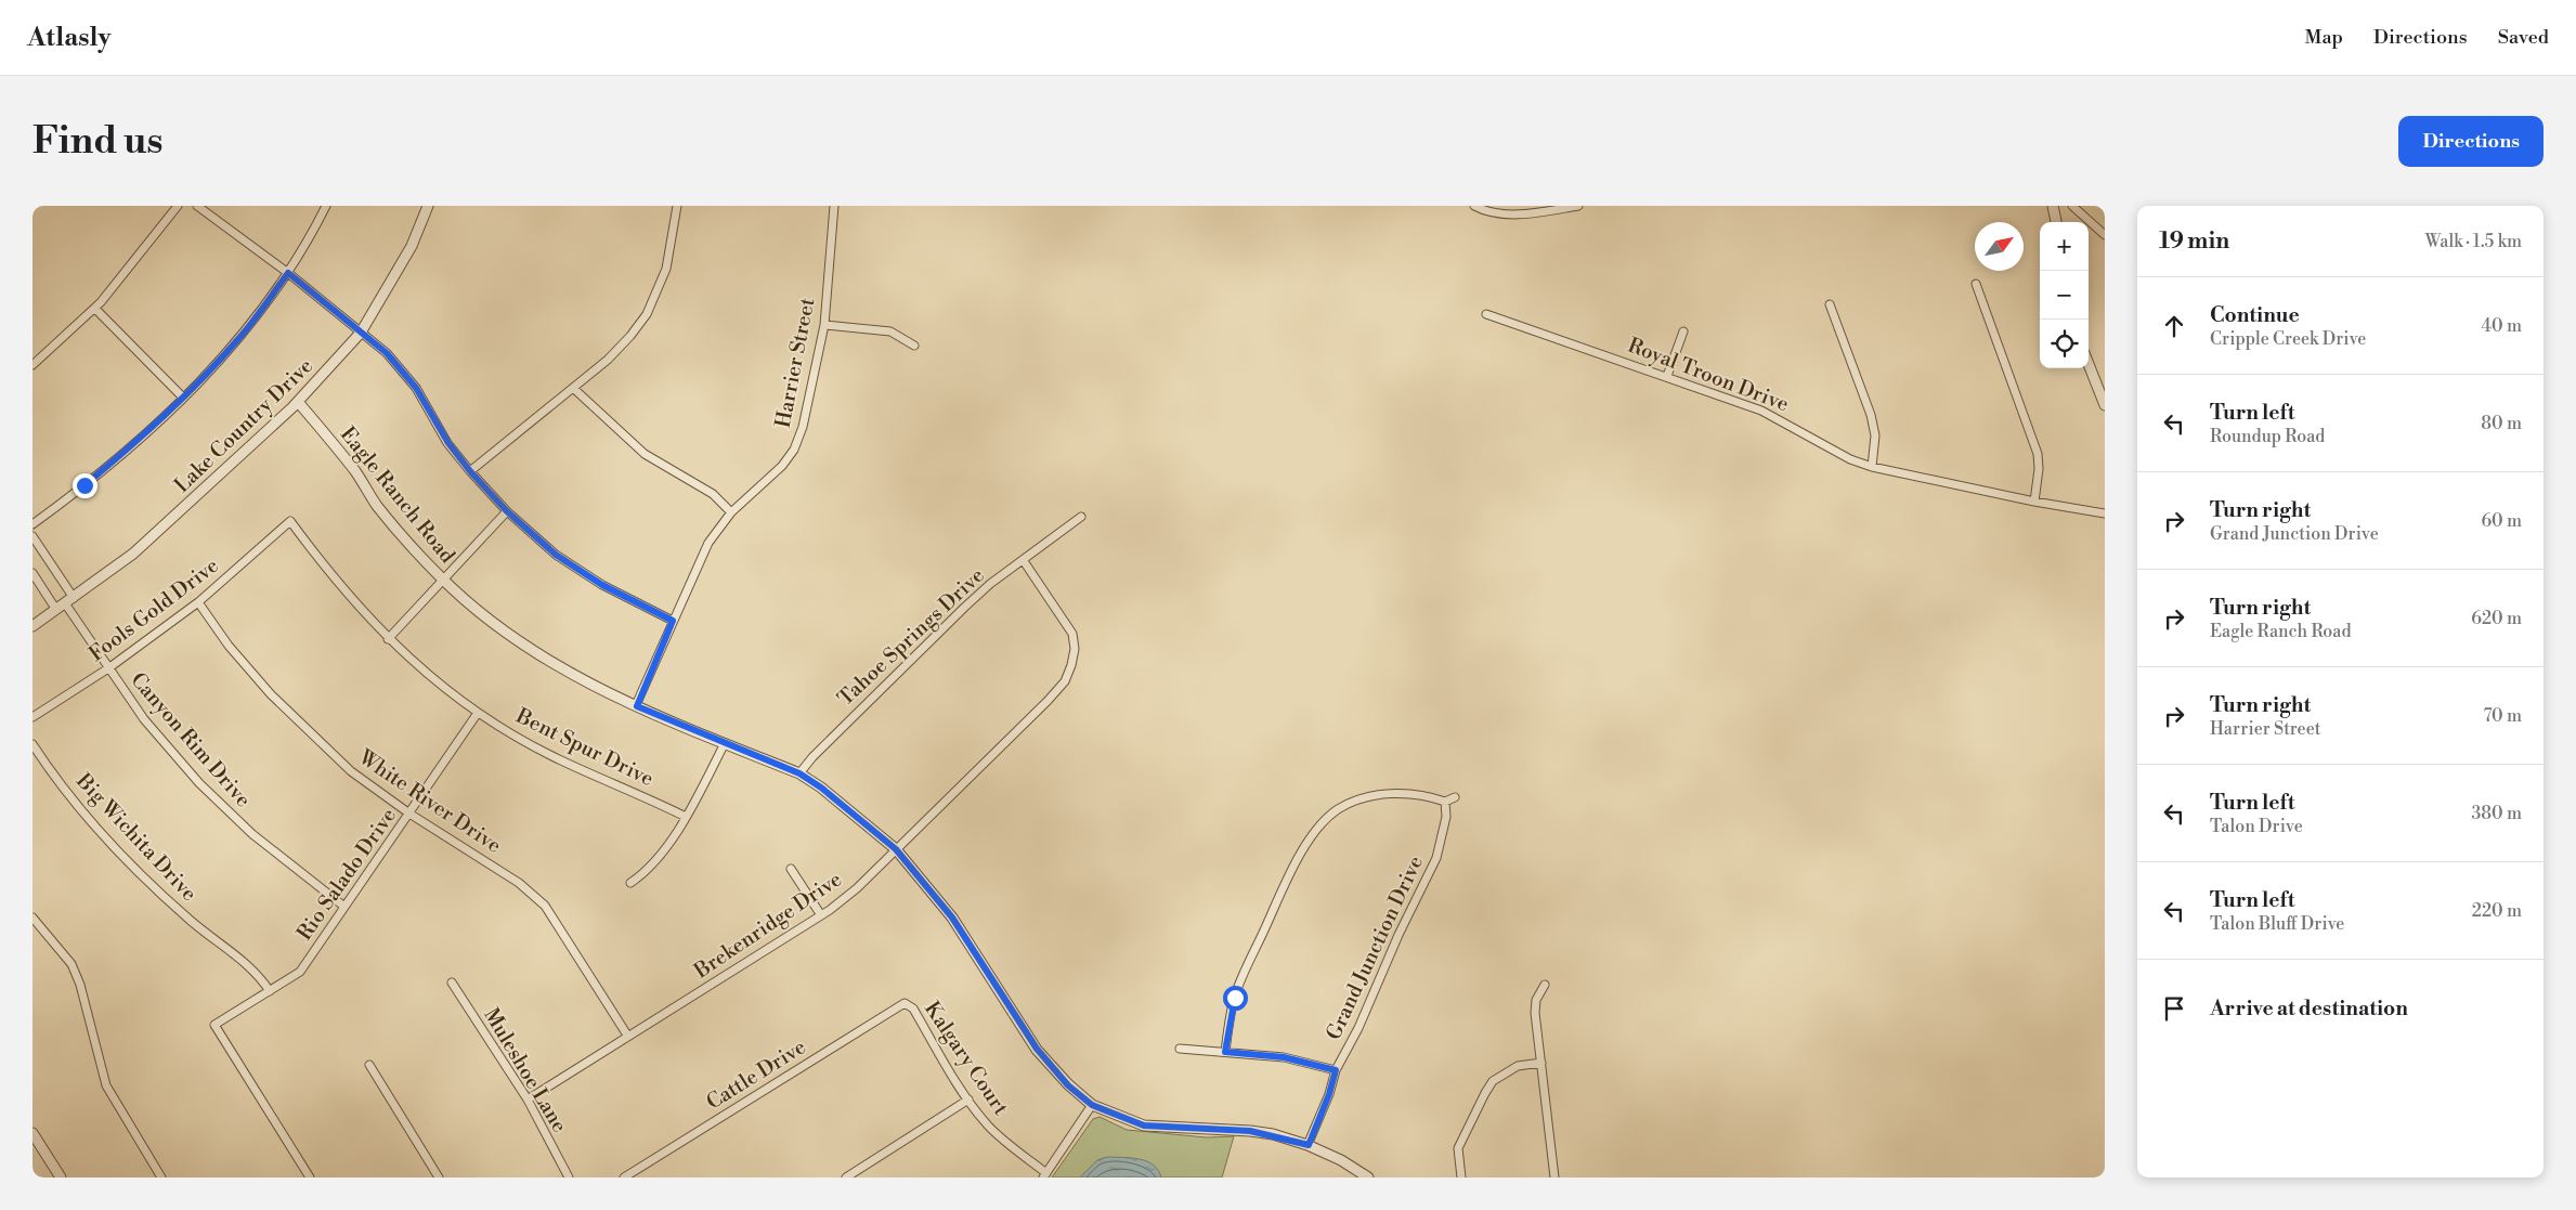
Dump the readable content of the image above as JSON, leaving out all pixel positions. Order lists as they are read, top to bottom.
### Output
{
  "streets": {
    "street": [
      "Harrier Street",
      "Royal Troon Drive",
      "Lake Country Drive",
      "Eagle Ranch Road",
      "Fools Gold Drive",
      "Tahoe Springs Drive",
      "Canyon Rim Drive",
      "Bent Spur Drive",
      "White River Drive",
      "Big Wichita Drive",
      "Rio Salado Drive",
      "Brekenridge Drive",
      "Grand Junction Drive",
      "Kalgary Court",
      "Muleshoe Lane",
      "Cattle Drive"
    ]
  },
  "crossings": [
    ["Harrier Street", "Eagle Ranch Road"],
    ["Lake Country Drive", "Eagle Ranch Road"],
    ["Lake Country Drive", "Canyon Rim Drive"],
    ["Eagle Ranch Road", "Tahoe Springs Drive"],
    ["Eagle Ranch Road", "Brekenridge Drive"],
    ["Eagle Ranch Road", "Grand Junction Drive"],
    ["Fools Gold Drive", "Canyon Rim Drive"],
    ["Fools Gold Drive", "Bent Spur Drive"],
    ["Fools Gold Drive", "White River Drive"],
    ["Tahoe Springs Drive", "Brekenridge Drive"],
    ["Canyon Rim Drive", "Rio Salado Drive"],
    ["Bent Spur Drive", "Rio Salado Drive"],
    ["White River Drive", "Rio Salado Drive"],
    ["White River Drive", "Brekenridge Drive"],
    ["Big Wichita Drive", "Rio Salado Drive"],
    ["Brekenridge Drive", "Muleshoe Lane"],
    ["Kalgary Court", "Cattle Drive"]
  ],
  "north": "top right",
  "page": {
    "header": "Atlasly",
    "nav": ["Map", "Directions", "Saved"],
    "buttons": "Directions",
    "title": "Find us",
    "heading": ["19 min", "Walk · 1.5 km"],
    "map_buttons": ["+", "−"],
    "list": [
      ["Continue", "Cripple Creek Drive", "40 m"],
      ["Turn left", "Roundup Road", "80 m"],
      ["Turn right", "Grand Junction Drive", "60 m"],
      ["Turn right", "Eagle Ranch Road", "620 m"],
      ["Turn right", "Harrier Street", "70 m"],
      ["Turn left", "Talon Drive", "380 m"],
      ["Turn left", "Talon Bluff Drive", "220 m"],
      "Arrive at destination"
    ]
  }
}
